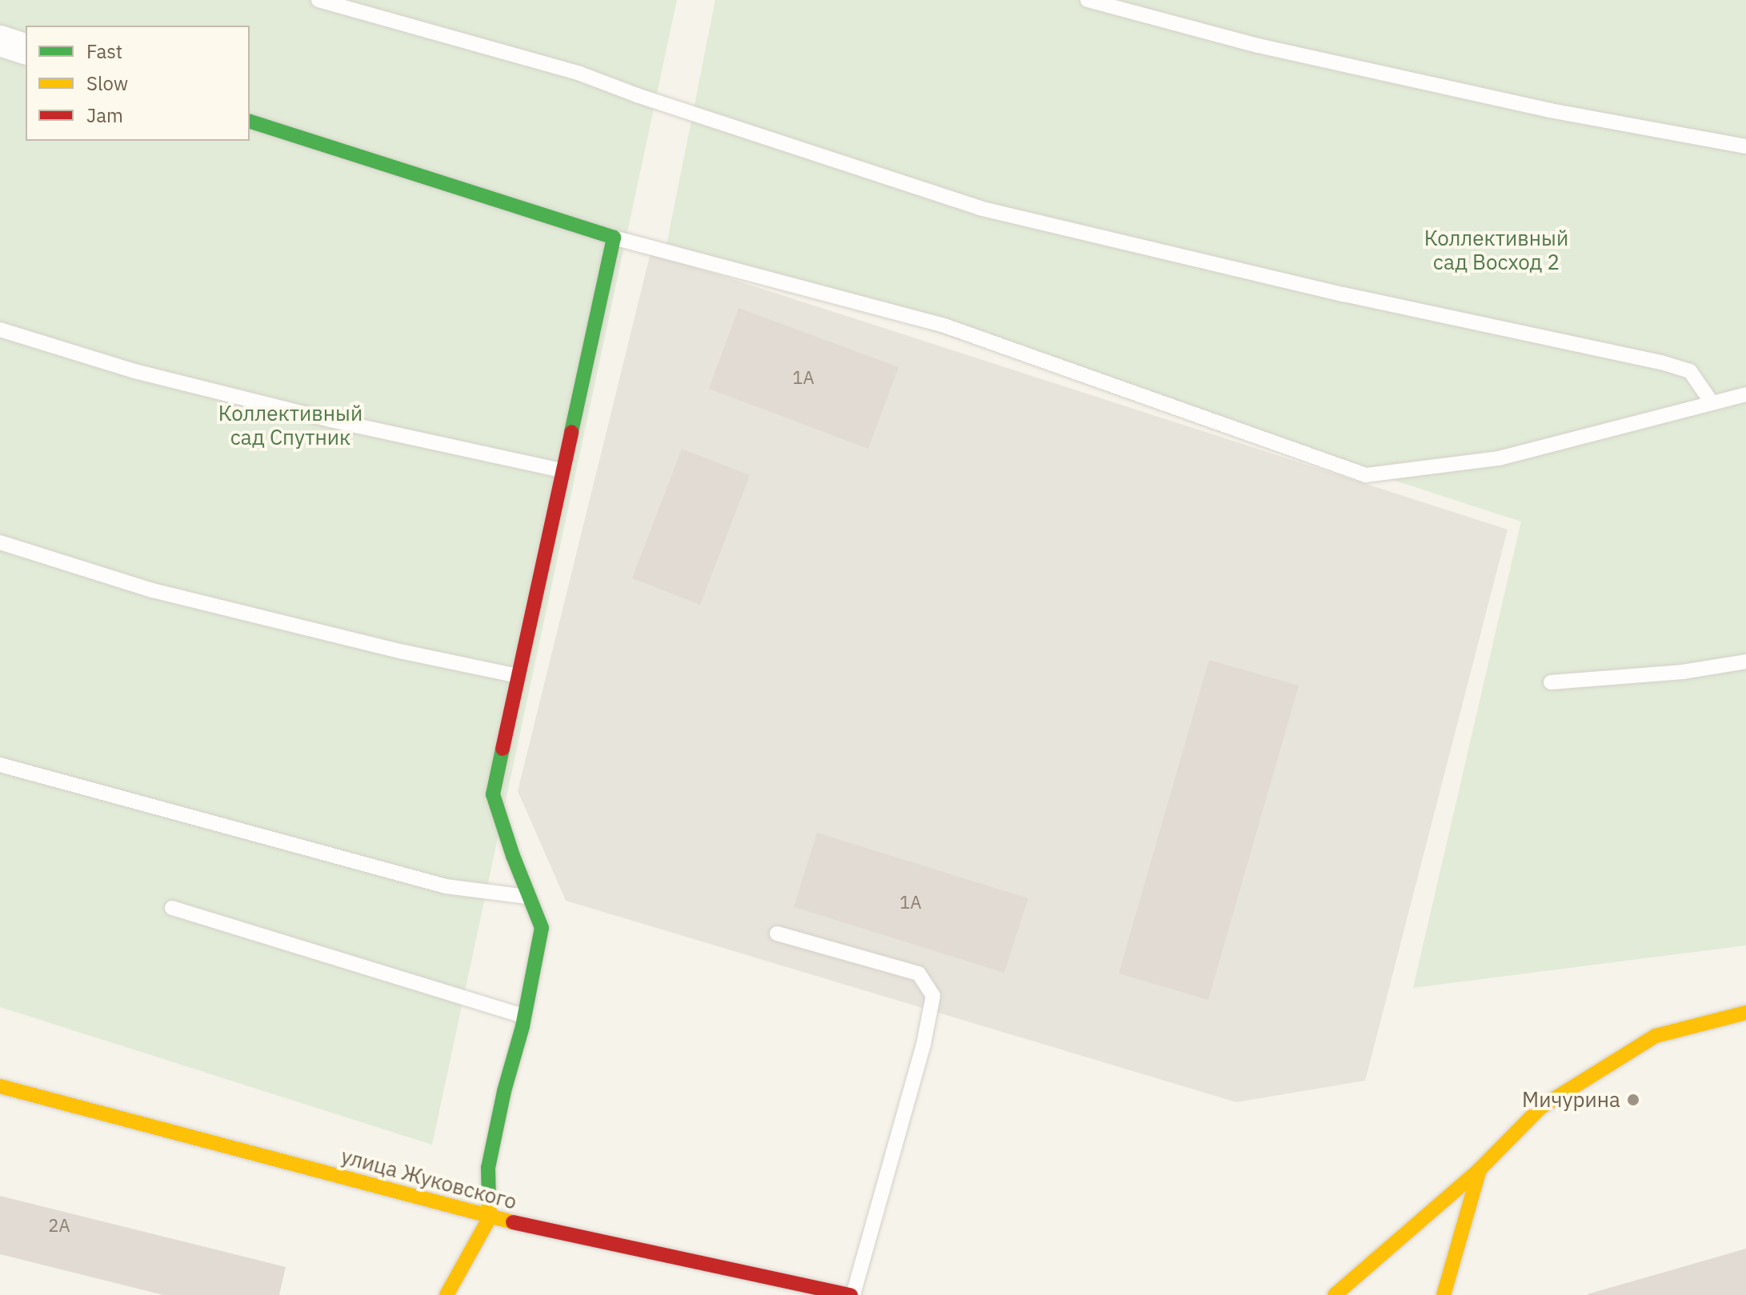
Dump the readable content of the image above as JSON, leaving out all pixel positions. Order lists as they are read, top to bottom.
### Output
{
  "streets": {
    "street": ["улица Жуковского"]
  },
  "parks": ["Коллективный сад Восход 2", "Коллективный сад Спутник"],
  "places": ["Мичурина"],
  "house_numbers": ["1А", "1А", "2А"],
  "legend": ["Fast", "Slow", "Jam"]
}
